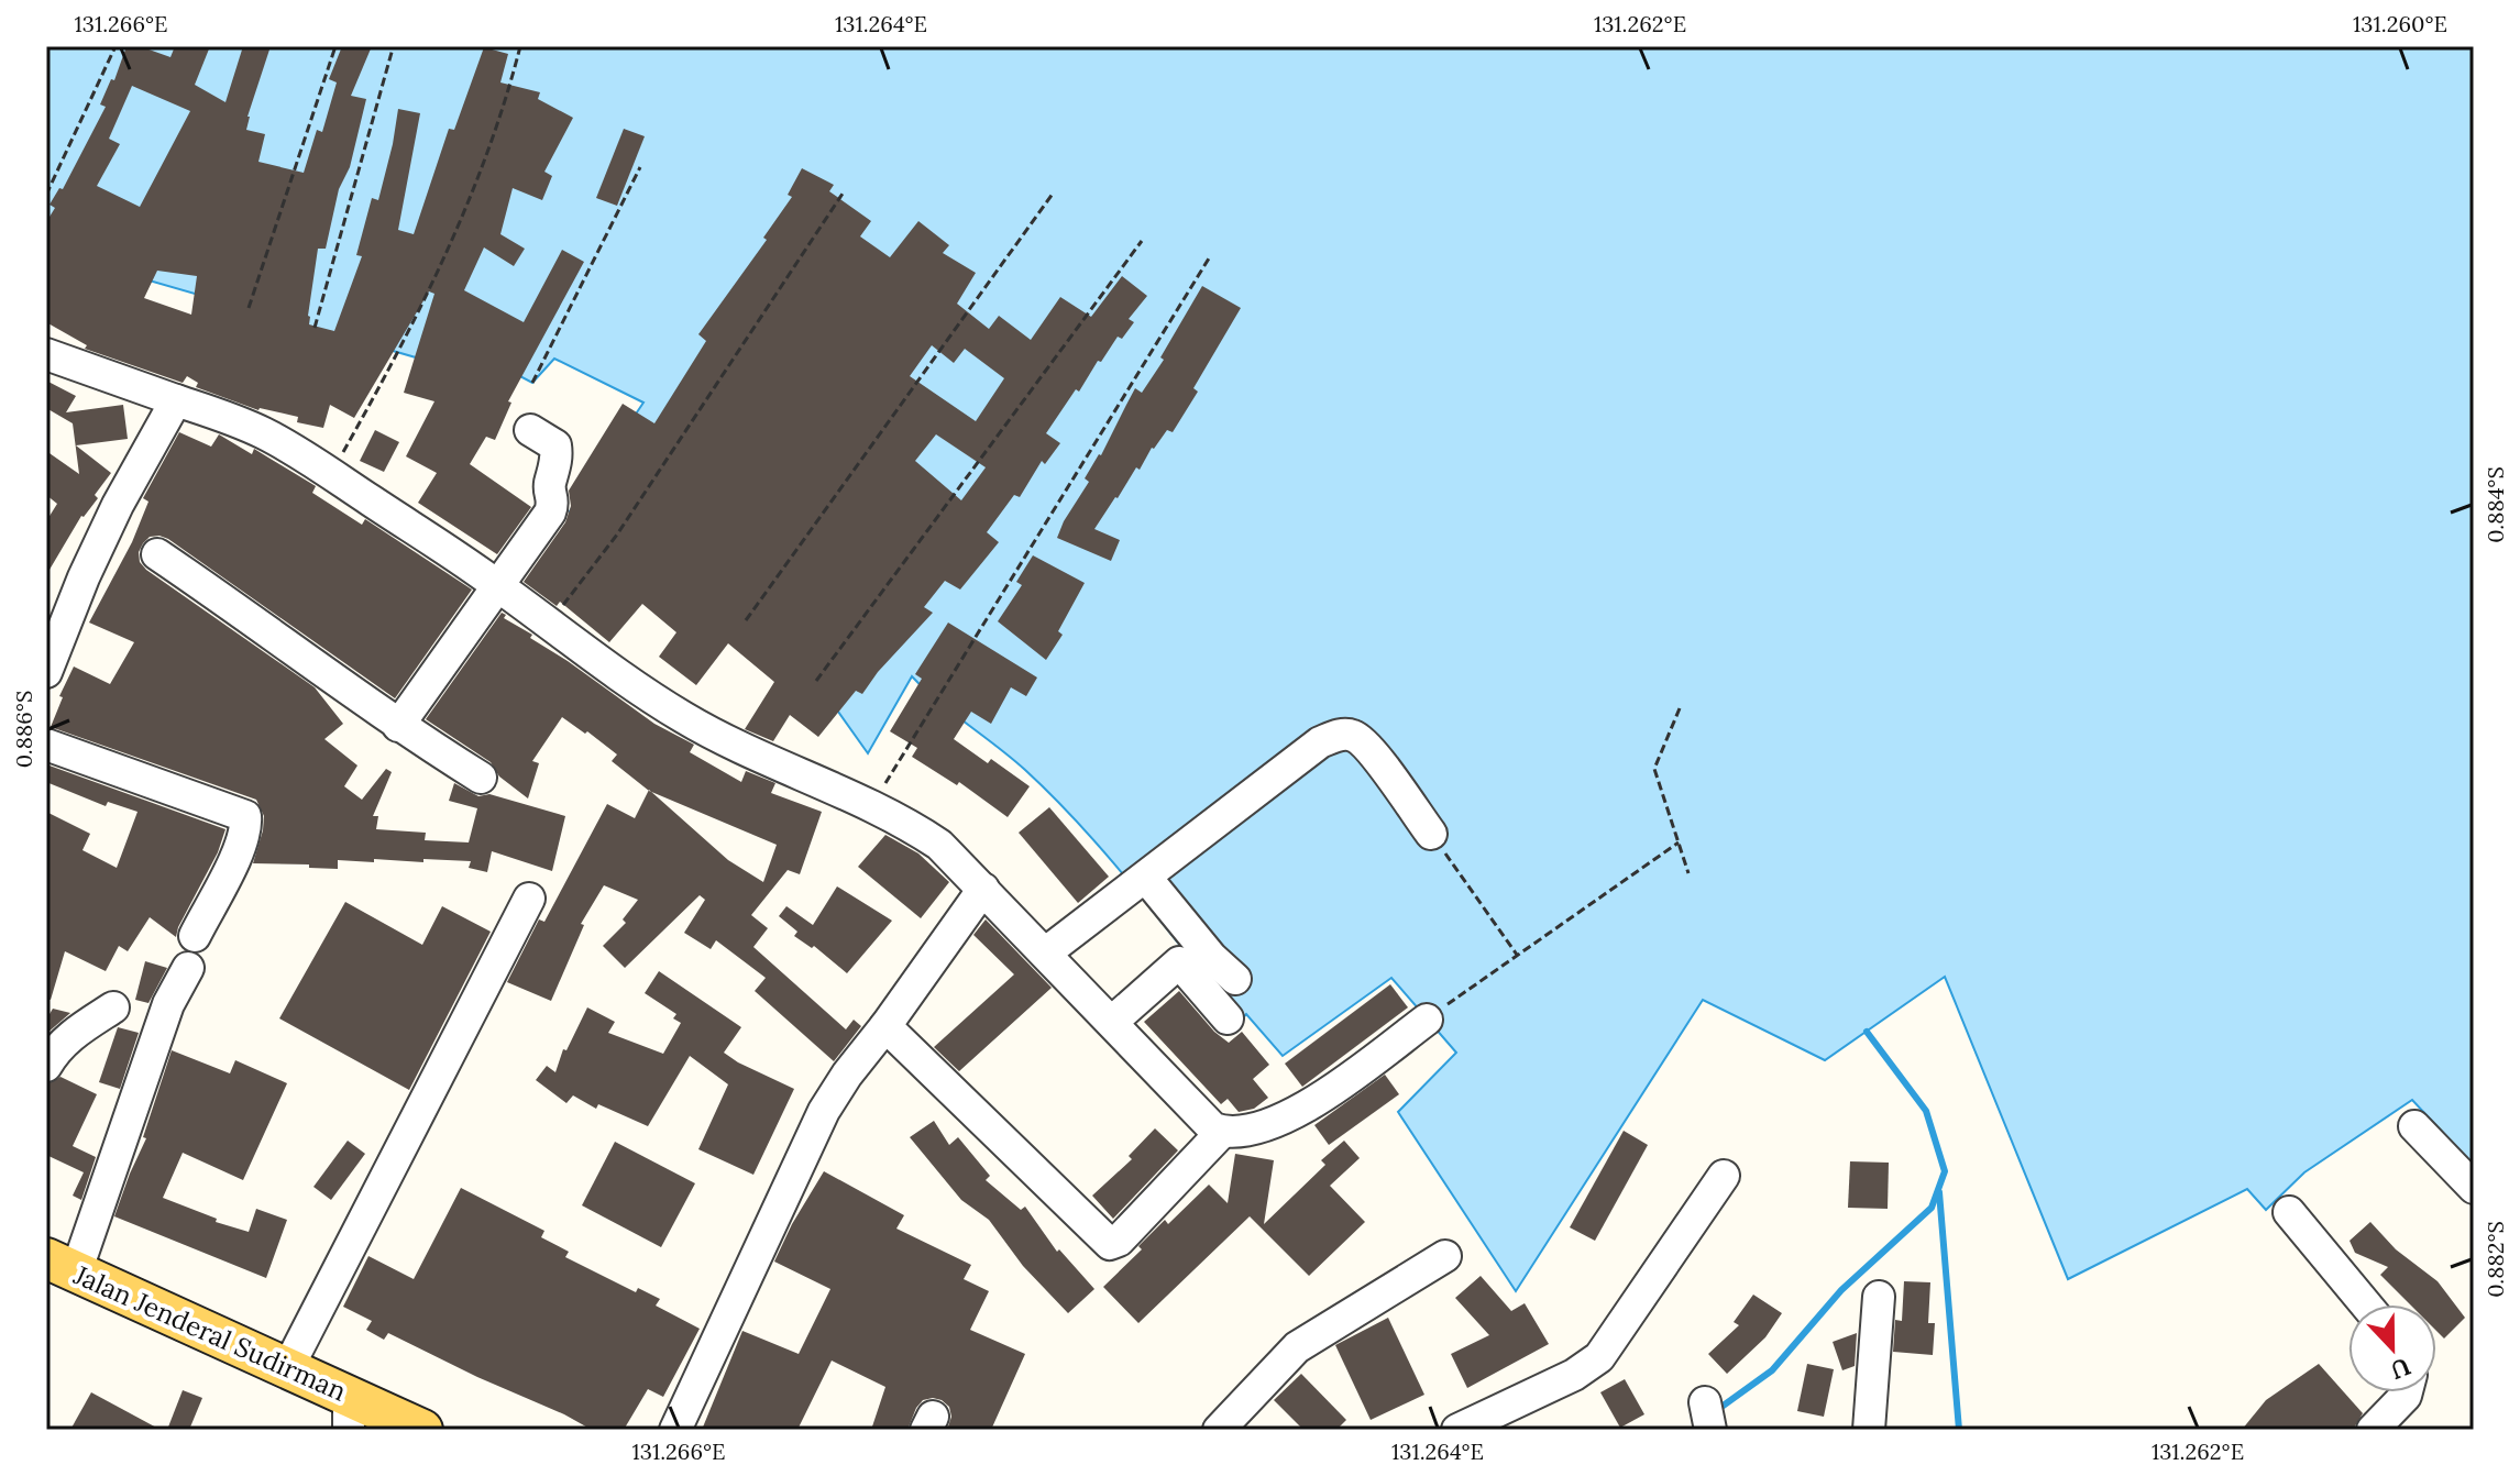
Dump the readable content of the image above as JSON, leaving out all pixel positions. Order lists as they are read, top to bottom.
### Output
{
  "streets": {
    "main road": ["Jalan Jenderal Sudirman"]
  },
  "north": "bottom",
  "coordinates": [
    "131.266°E",
    "131.264°E",
    "131.262°E",
    "131.260°E",
    "0.884°S",
    "0.886°S",
    "0.882°S"
  ]
}
